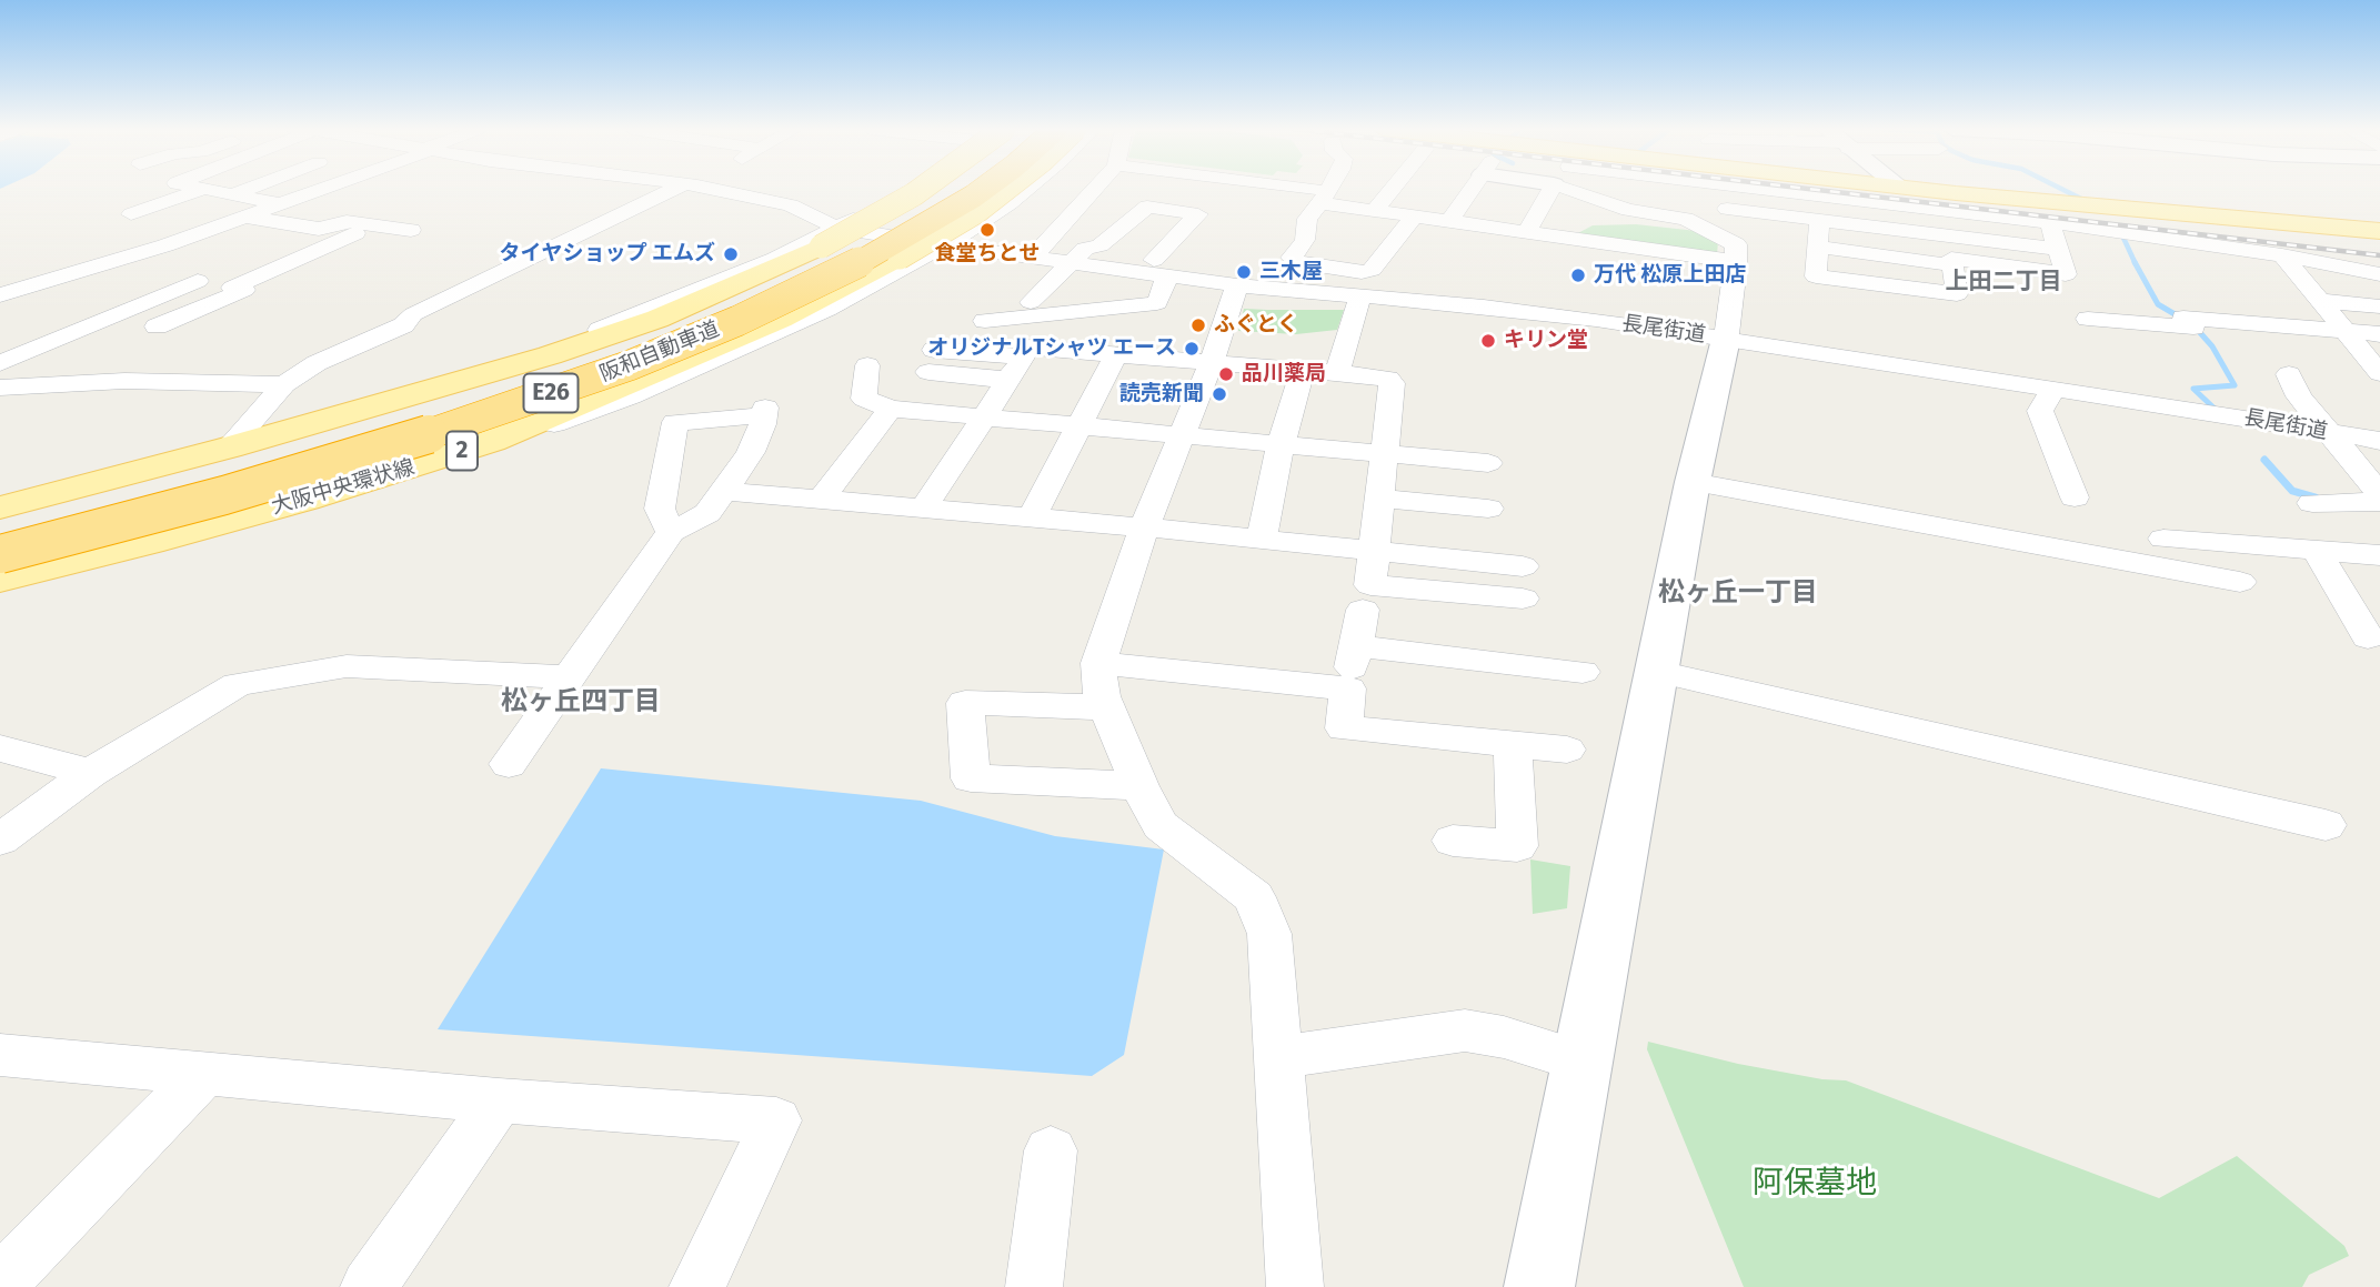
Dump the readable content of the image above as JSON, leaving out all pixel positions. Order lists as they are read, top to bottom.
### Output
{
  "streets": {
    "highway": ["阪和自動車道", "E26"],
    "main road": ["2", "大阪中央環状線"],
    "street": ["長尾街道"]
  },
  "districts": ["上田二丁目", "松ヶ丘一丁目", "松ヶ丘四丁目"],
  "parks": ["阿保墓地"],
  "places": [
    "食堂ちとせ",
    "タイヤショップ エムズ",
    "三木屋",
    "万代 松原上田店",
    "ふぐとく",
    "キリン堂",
    "オリジナルTシャツ エース",
    "品川薬局",
    "読売新聞"
  ]
}
